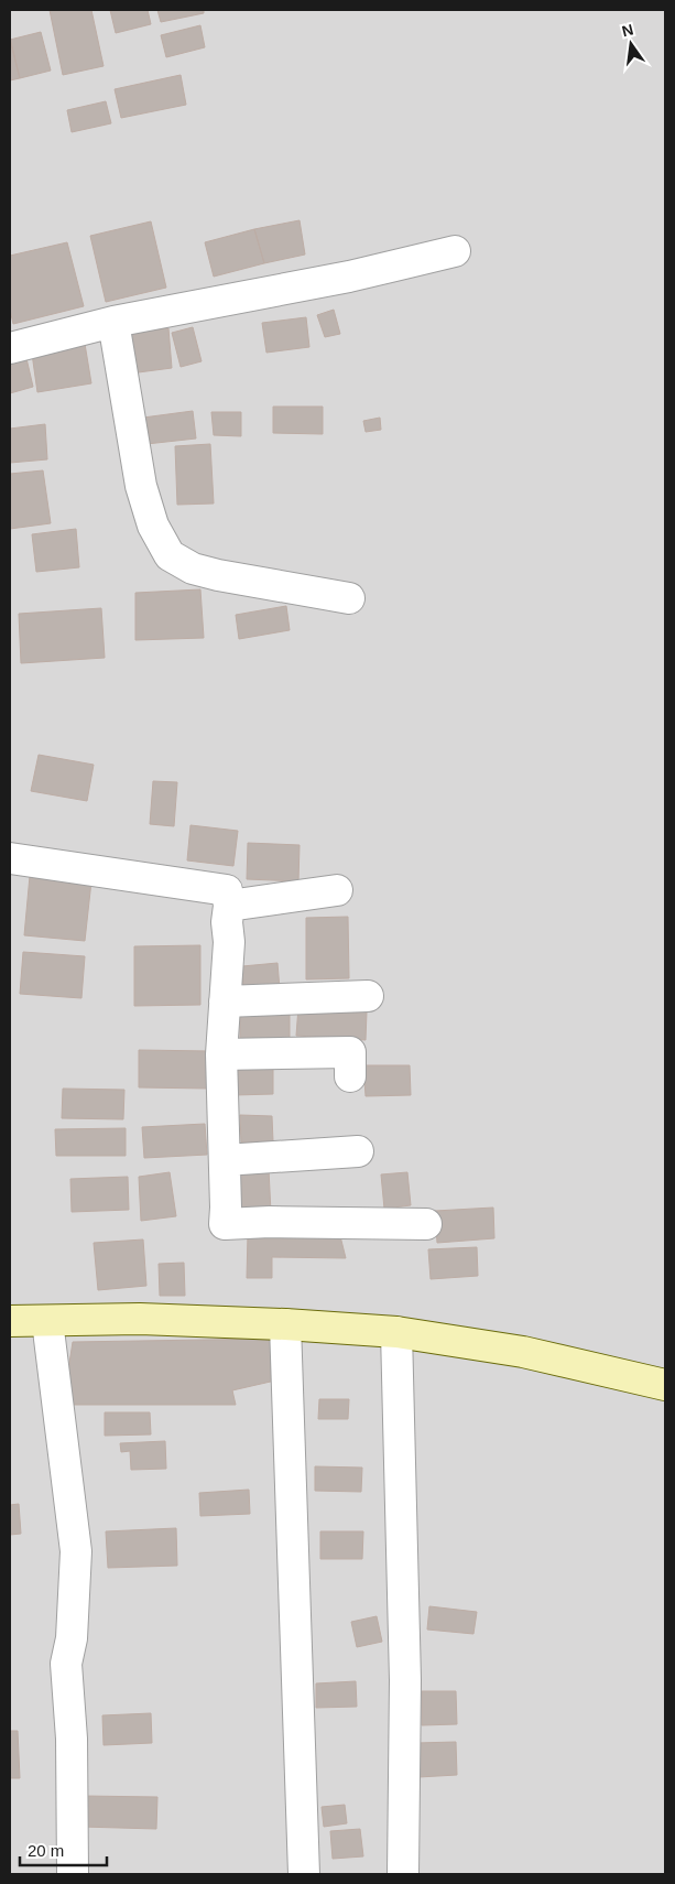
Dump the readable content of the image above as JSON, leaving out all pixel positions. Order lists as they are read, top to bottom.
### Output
{
  "scale_bar": "20 m",
  "north": "top"
}
